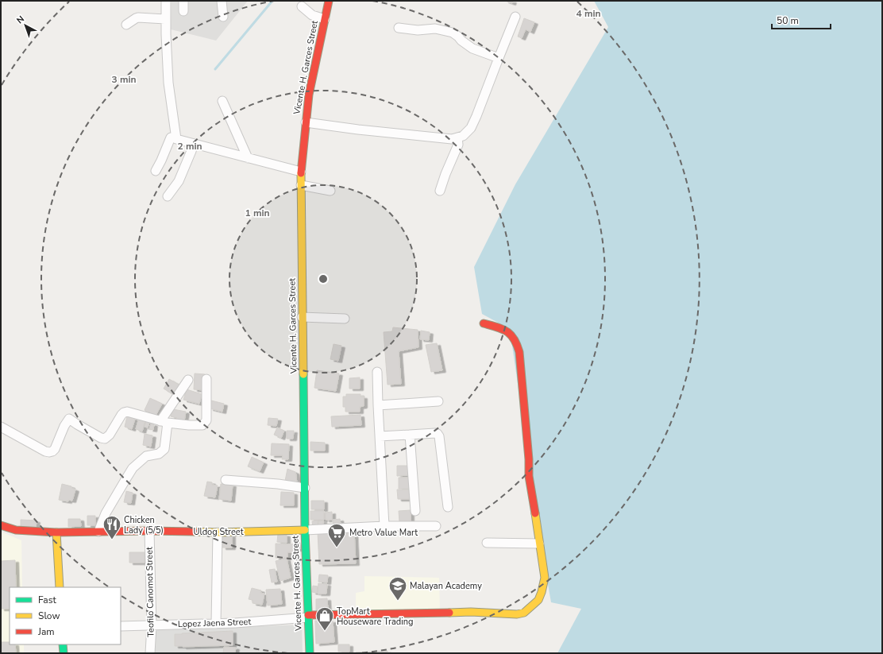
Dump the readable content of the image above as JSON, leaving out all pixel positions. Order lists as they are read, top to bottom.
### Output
{
  "streets": {
    "street": [
      "Vicente H. Garces Street",
      "Uldog Street",
      "Teofilo Canomot Street",
      "Lopez Jaena Street"
    ]
  },
  "crossings": [
    ["Vicente H. Garces Street", "Uldog Street"],
    ["Vicente H. Garces Street", "Lopez Jaena Street"],
    ["Uldog Street", "Teofilo Canomot Street"],
    ["Teofilo Canomot Street", "Lopez Jaena Street"]
  ],
  "places": {
    "restaurant": ["Chicken Lady (5/5)"],
    "supermarket": ["Metro Value Mart"],
    "school or university": ["Malayan Academy"],
    "shop": ["TopMart Houseware Trading"]
  },
  "legend": ["Fast", "Slow", "Jam"],
  "scale_bar": "50 m",
  "north": "top left",
  "rings": [
    "4 min",
    "3 min",
    "2 min",
    "1 min"
  ]
}
